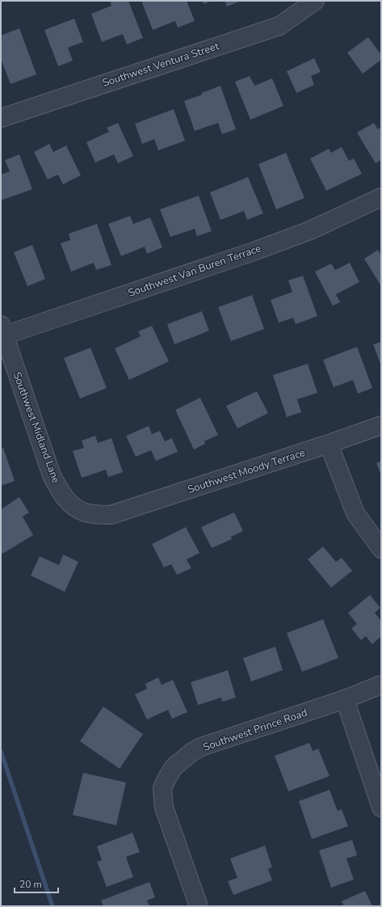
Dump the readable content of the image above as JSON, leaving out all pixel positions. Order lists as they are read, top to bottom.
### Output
{
  "streets": {
    "street": [
      "Southwest Ventura Street",
      "Southwest Van Buren Terrace",
      "Southwest Midland Lane",
      "Southwest Moody Terrace",
      "Southwest Prince Road"
    ]
  },
  "crossings": [
    ["Southwest Van Buren Terrace", "Southwest Midland Lane"],
    ["Southwest Midland Lane", "Southwest Moody Terrace"]
  ],
  "scale_bar": "20 m"
}
